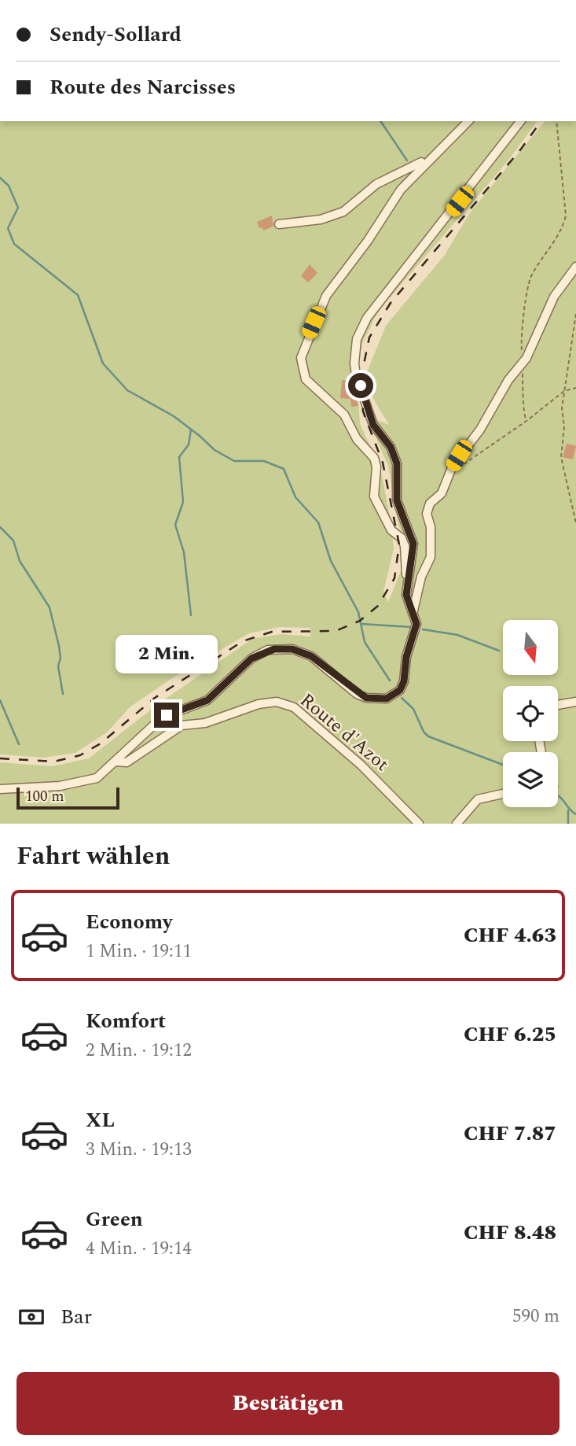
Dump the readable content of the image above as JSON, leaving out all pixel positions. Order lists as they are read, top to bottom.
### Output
{
  "streets": {
    "street": ["Route d'Azot"]
  },
  "scale_bar": "100 m",
  "north": "bottom",
  "page": {
    "banner": ["Sendy-Sollard", "Route des Narcisses"],
    "bubble": "2 Min.",
    "scale": "100 m",
    "heading": "Fahrt wählen",
    "list": [
      {
        "name": "Economy",
        "note": "1 Min. · 19:11",
        "value": "CHF 4.63"
      },
      {
        "name": "Komfort",
        "note": "2 Min. · 19:12",
        "value": "CHF 6.25"
      },
      {
        "name": "XL",
        "note": "3 Min. · 19:13",
        "value": "CHF 7.87"
      },
      {
        "name": "Green",
        "note": "4 Min. · 19:14",
        "value": "CHF 8.48"
      }
    ],
    "pay": ["Bar", "590 m"],
    "buttons": "Bestätigen"
  }
}
